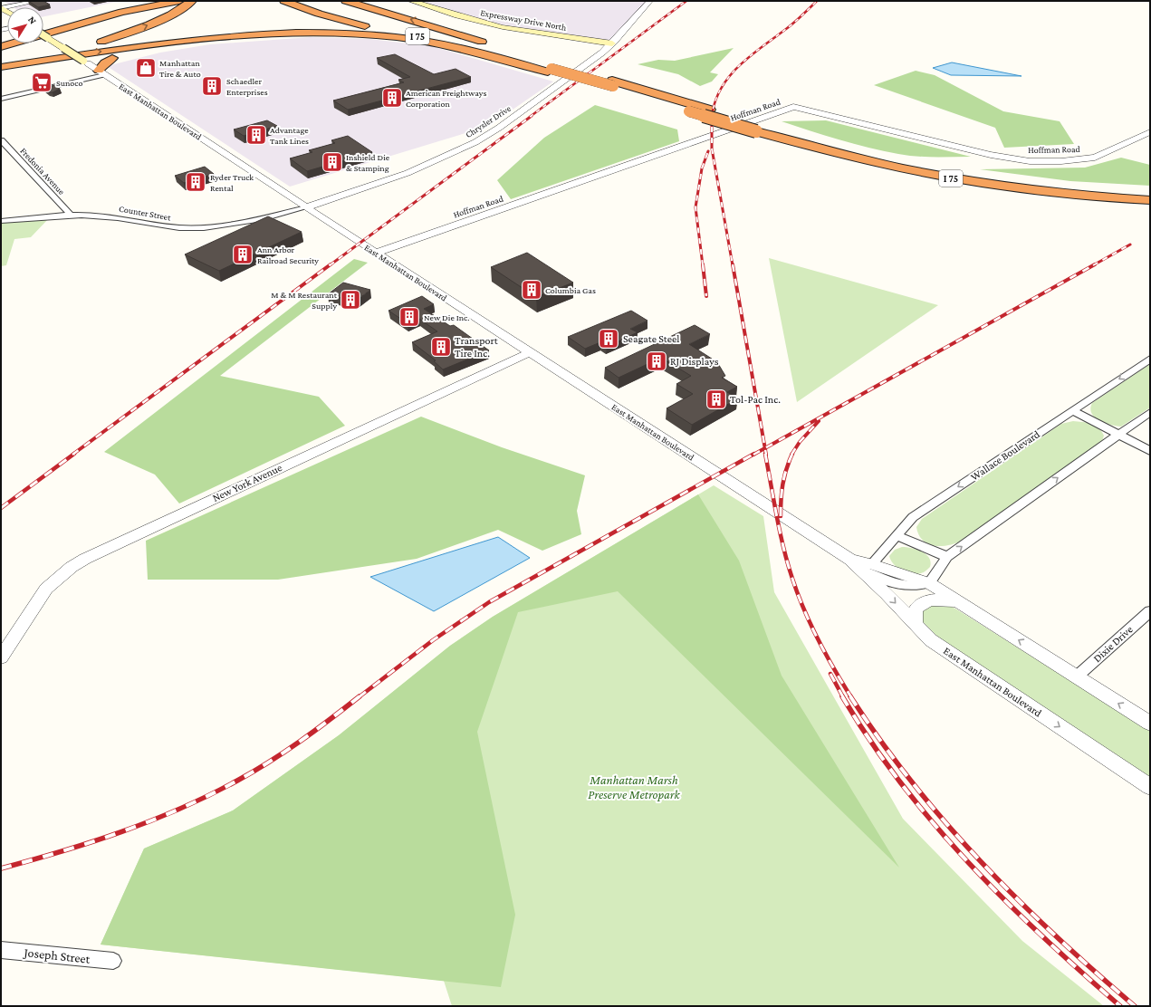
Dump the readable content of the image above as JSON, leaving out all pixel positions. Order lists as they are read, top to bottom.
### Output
{
  "streets": {
    "highway": ["I 75"],
    "main road": ["Expressway Drive North", "East Manhattan Boulevard"],
    "street": [
      "Hoffman Road",
      "Chrysler Drive",
      "Fredonia Avenue",
      "Counter Street",
      "Wallace Boulevard",
      "New York Avenue",
      "Dixie Drive",
      "Joseph Street"
    ]
  },
  "crossings": [
    ["Expressway Drive North", "Chrysler Drive"],
    ["Hoffman Road", "East Manhattan Boulevard"],
    ["East Manhattan Boulevard", "Chrysler Drive"],
    ["East Manhattan Boulevard", "Counter Street"],
    ["East Manhattan Boulevard", "Wallace Boulevard"],
    ["East Manhattan Boulevard", "New York Avenue"],
    ["East Manhattan Boulevard", "Dixie Drive"],
    ["Chrysler Drive", "Counter Street"],
    ["Fredonia Avenue", "Counter Street"]
  ],
  "parks": ["Manhattan Marsh Preserve Metropark"],
  "places": {
    "shop": ["Manhattan Tire & Auto"],
    "supermarket": ["Sunoco"],
    "building": [
      "Schaedler Enterprises",
      "American Freightways Corporation",
      "Advantage Tank Lines",
      "Inshield Die & Stamping",
      "Ryder Truck Rental",
      "Ann Arbor Railroad Security",
      "Columbia Gas",
      "M & M Restaurant Supply",
      "New Die Inc.",
      "Seagate Steel",
      "Transport Tire Inc.",
      "RJ Displays",
      "Tol-Pac Inc."
    ]
  },
  "north": "top right"
}
